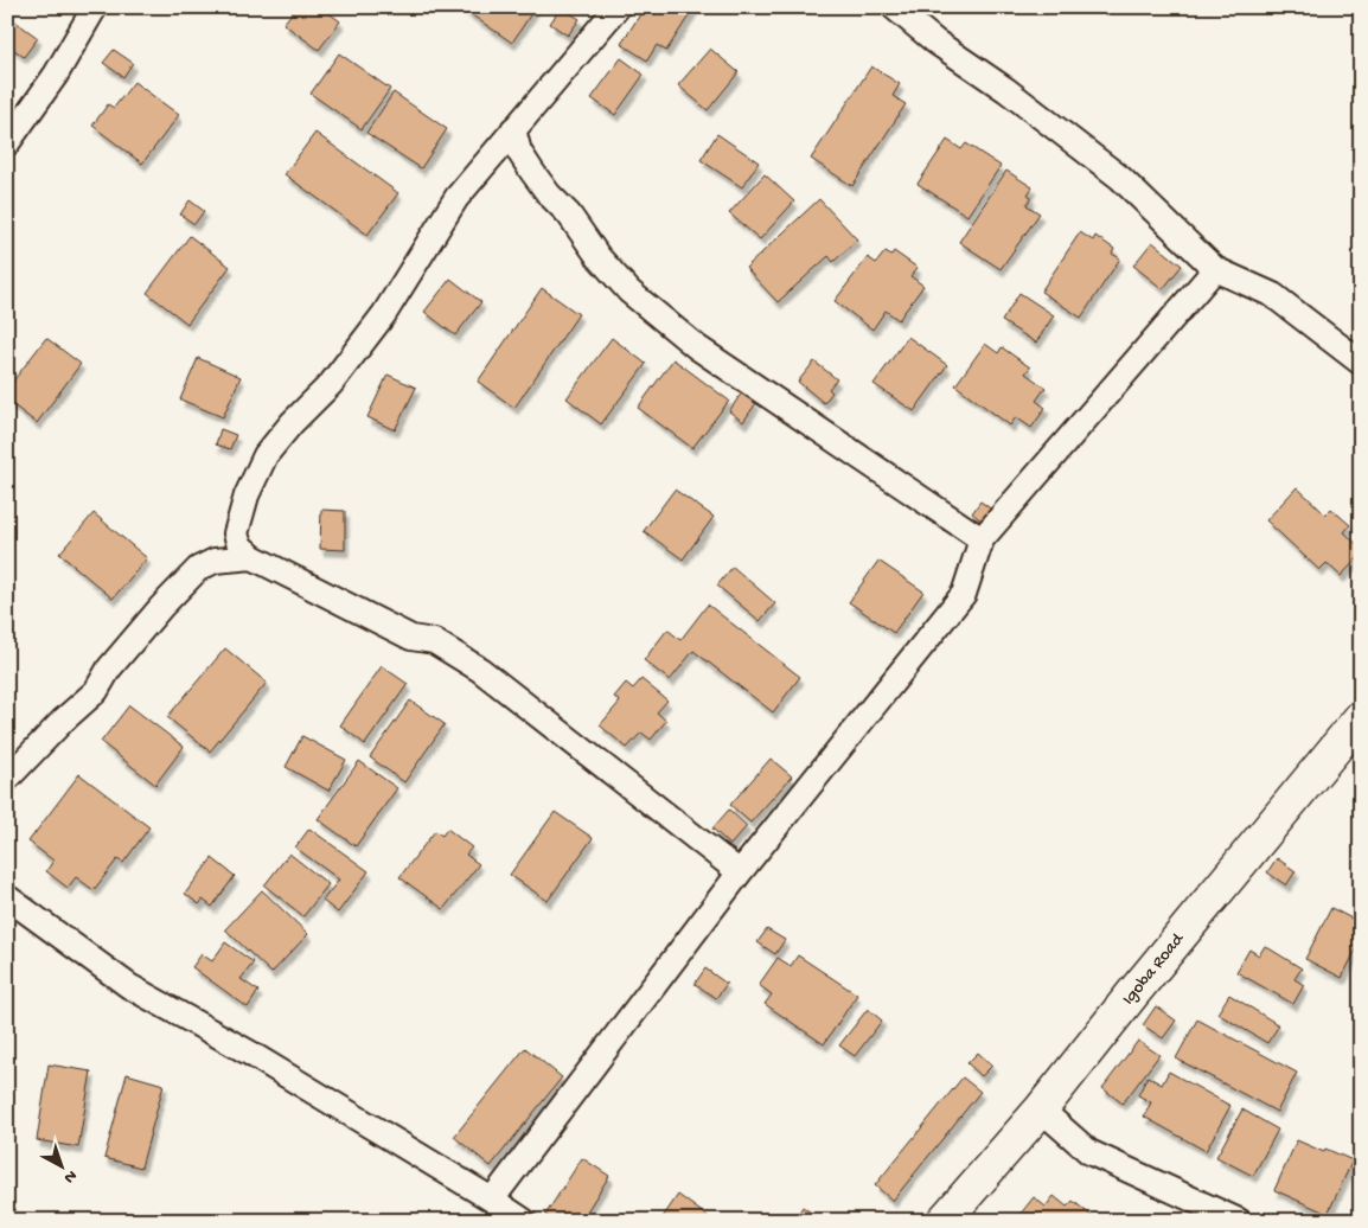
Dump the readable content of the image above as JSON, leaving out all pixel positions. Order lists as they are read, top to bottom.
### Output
{
  "streets": {
    "street": ["Igoba Road"]
  },
  "north": "bottom right"
}
